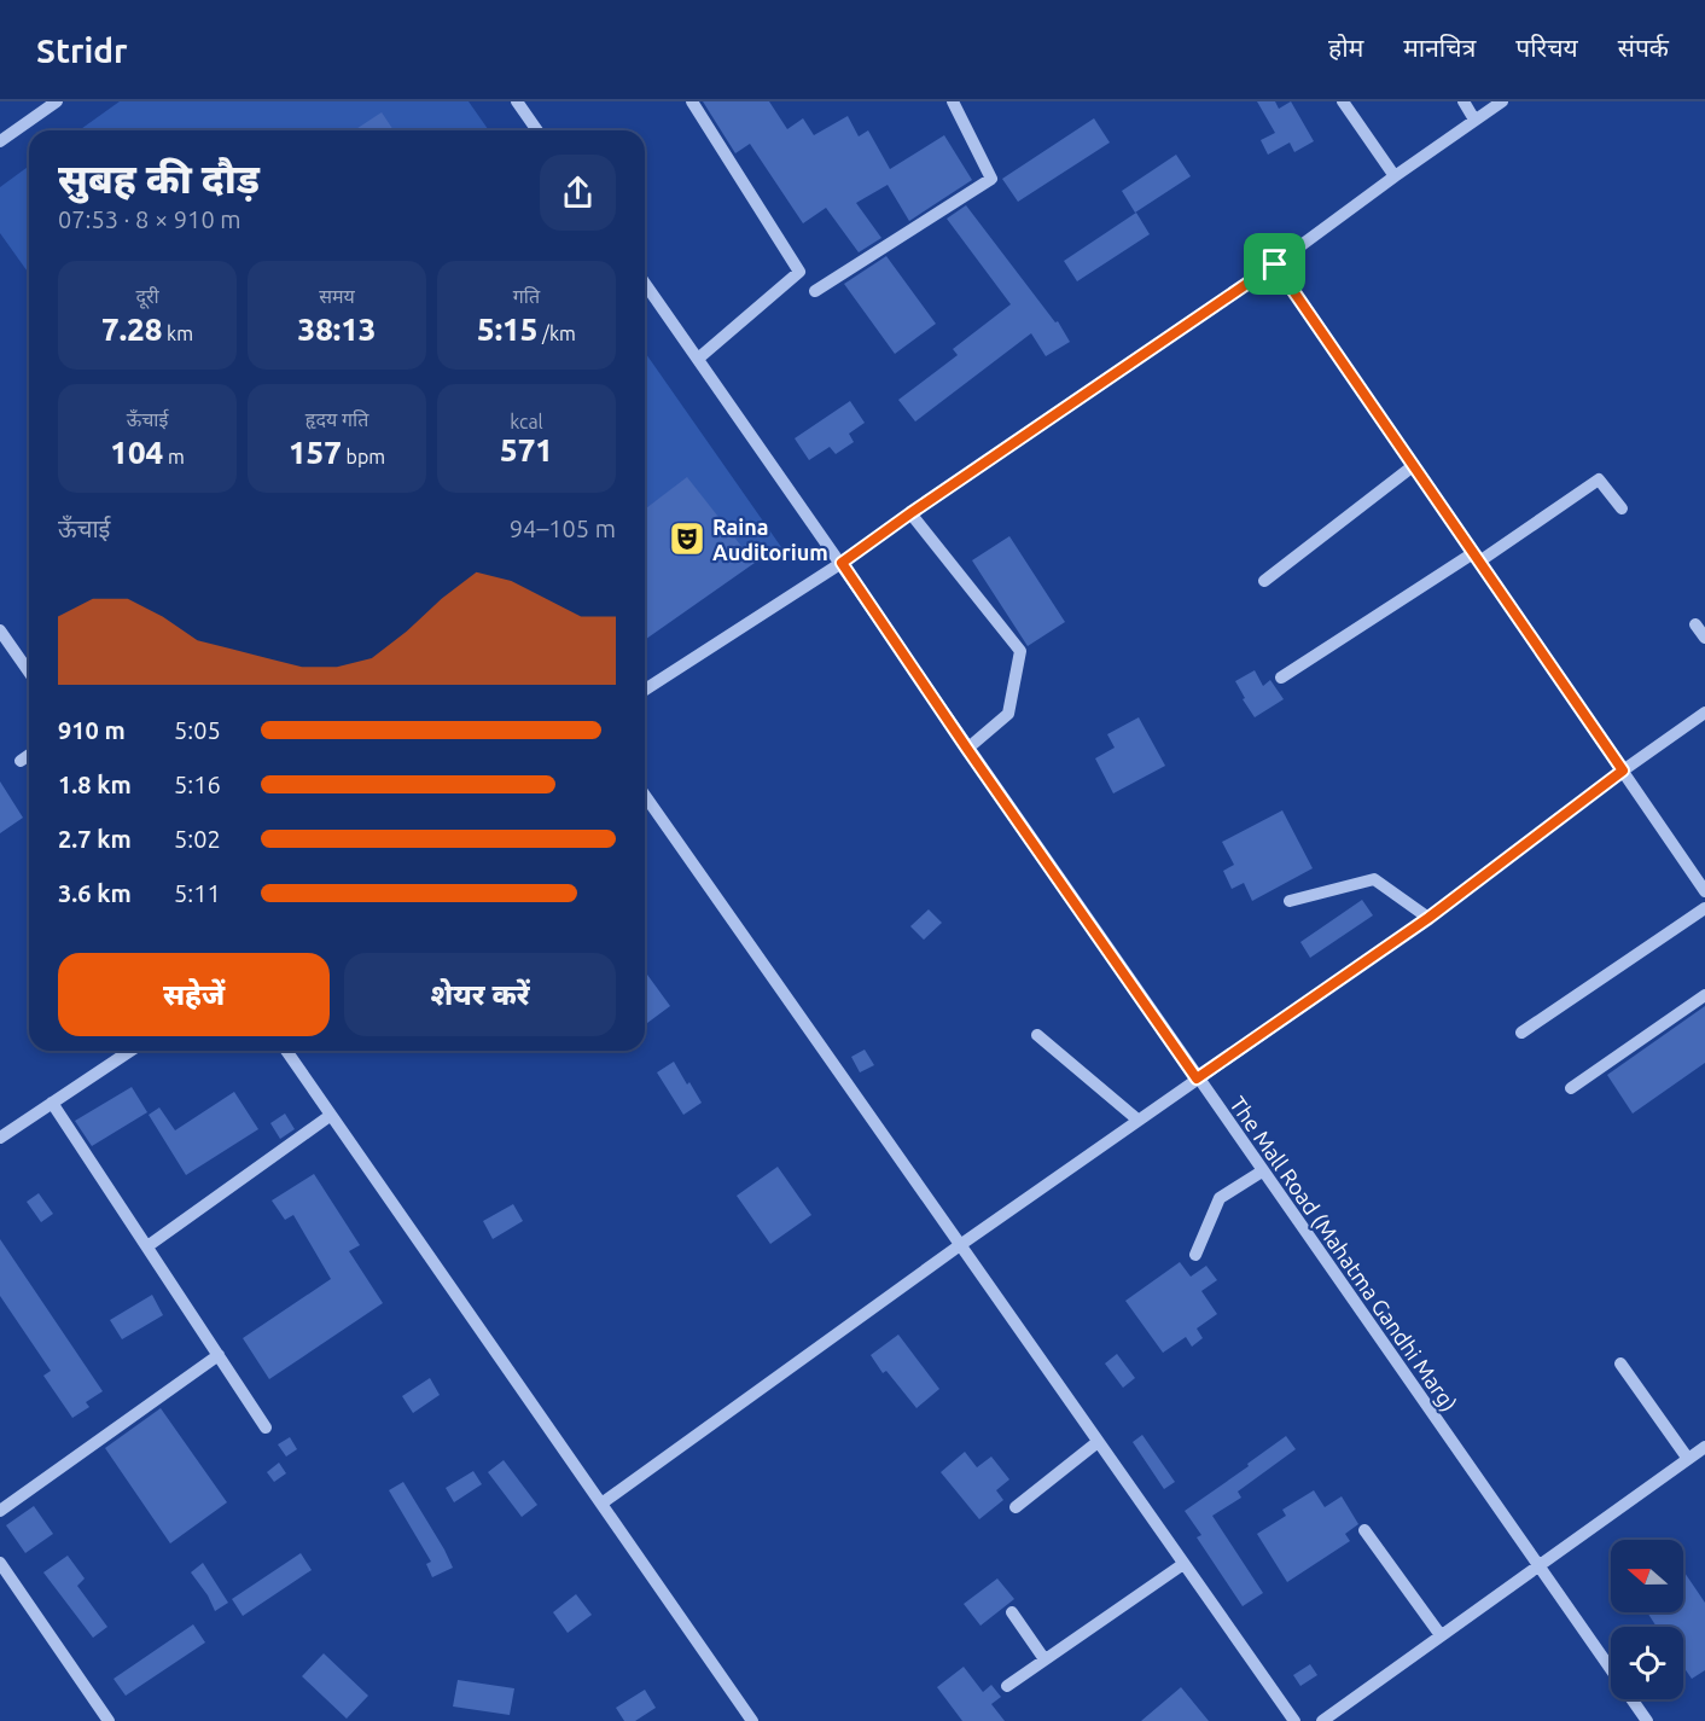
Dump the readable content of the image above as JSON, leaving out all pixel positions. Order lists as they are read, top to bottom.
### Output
{
  "streets": {
    "street": ["The Mall Road (Mahatma Gandhi Marg)"]
  },
  "places": {
    "theatre": ["Raina Auditorium"]
  },
  "north": "left",
  "page": {
    "header": "Stridr",
    "nav": [
      "होम",
      "मानचित्र",
      "परिचय",
      "संपर्क"
    ],
    "heading": ["सुबह की दौड़", "07:53 · 8 × 910 m"],
    "stats": [
      ["दूरी", "7.28 km"],
      ["समय", "38:13"],
      ["गति", "5:15 /km"],
      ["ऊँचाई", "104 m"],
      ["हृदय गति", "157 bpm"],
      ["kcal", "571"]
    ],
    "chart": ["ऊँचाई", "94–105 m"],
    "list": [
      {
        "name": "910 m",
        "note": "5:05"
      },
      {
        "name": "1.8 km",
        "note": "5:16"
      },
      {
        "name": "2.7 km",
        "note": "5:02"
      },
      {
        "name": "3.6 km",
        "note": "5:11"
      }
    ],
    "buttons": ["सहेजें", "शेयर करें"]
  }
}
